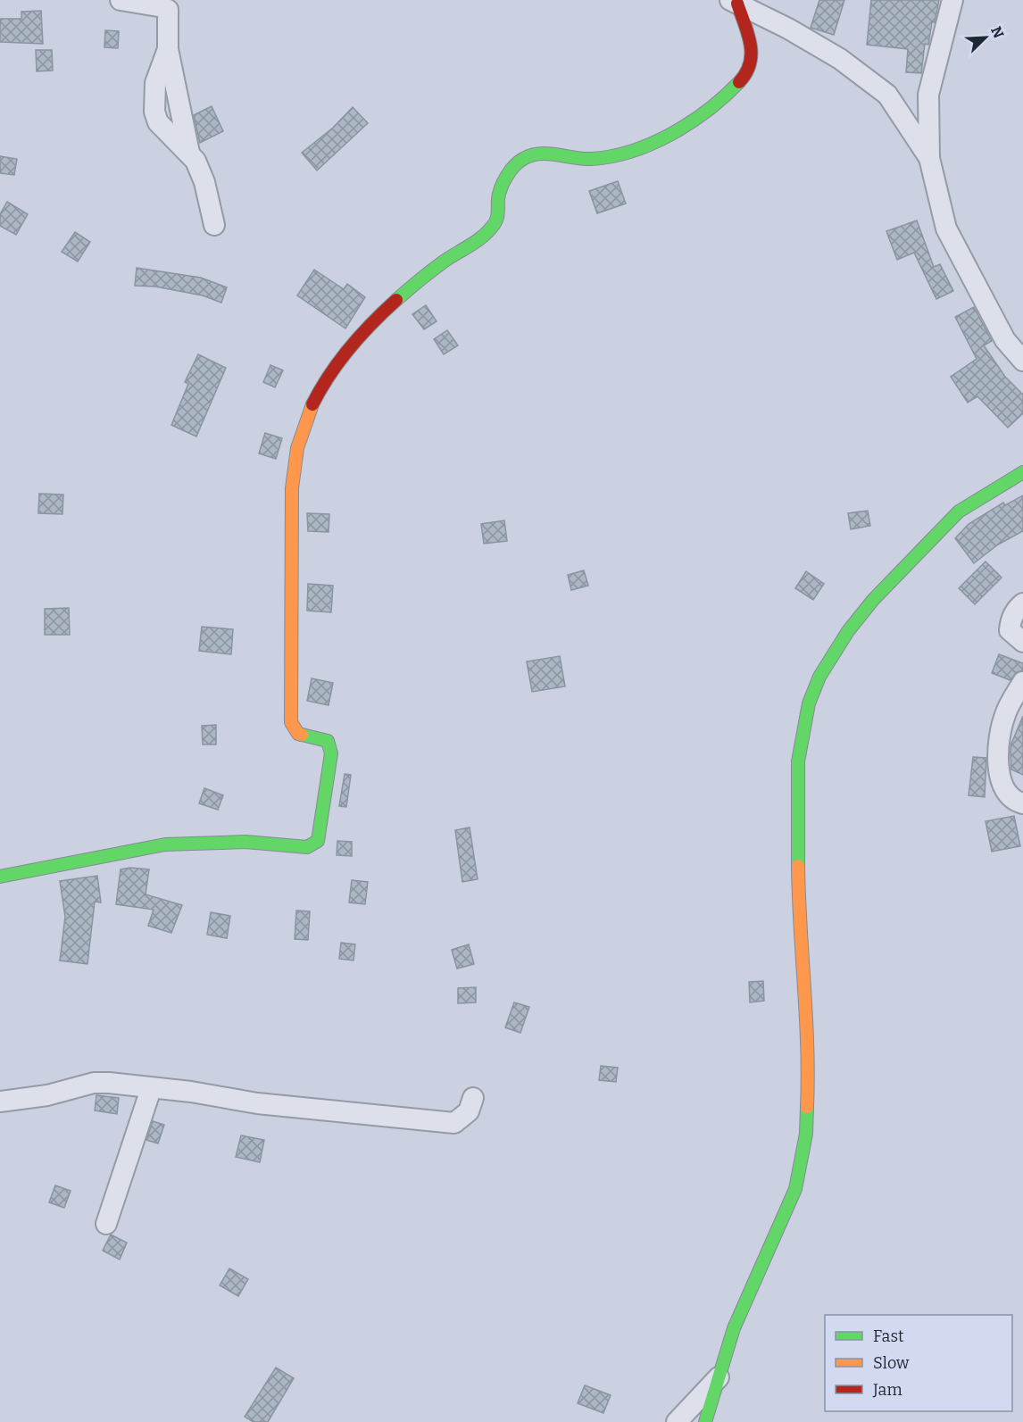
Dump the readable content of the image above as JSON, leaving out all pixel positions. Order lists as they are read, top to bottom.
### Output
{
  "legend": ["Fast", "Slow", "Jam"],
  "north": "top right"
}
